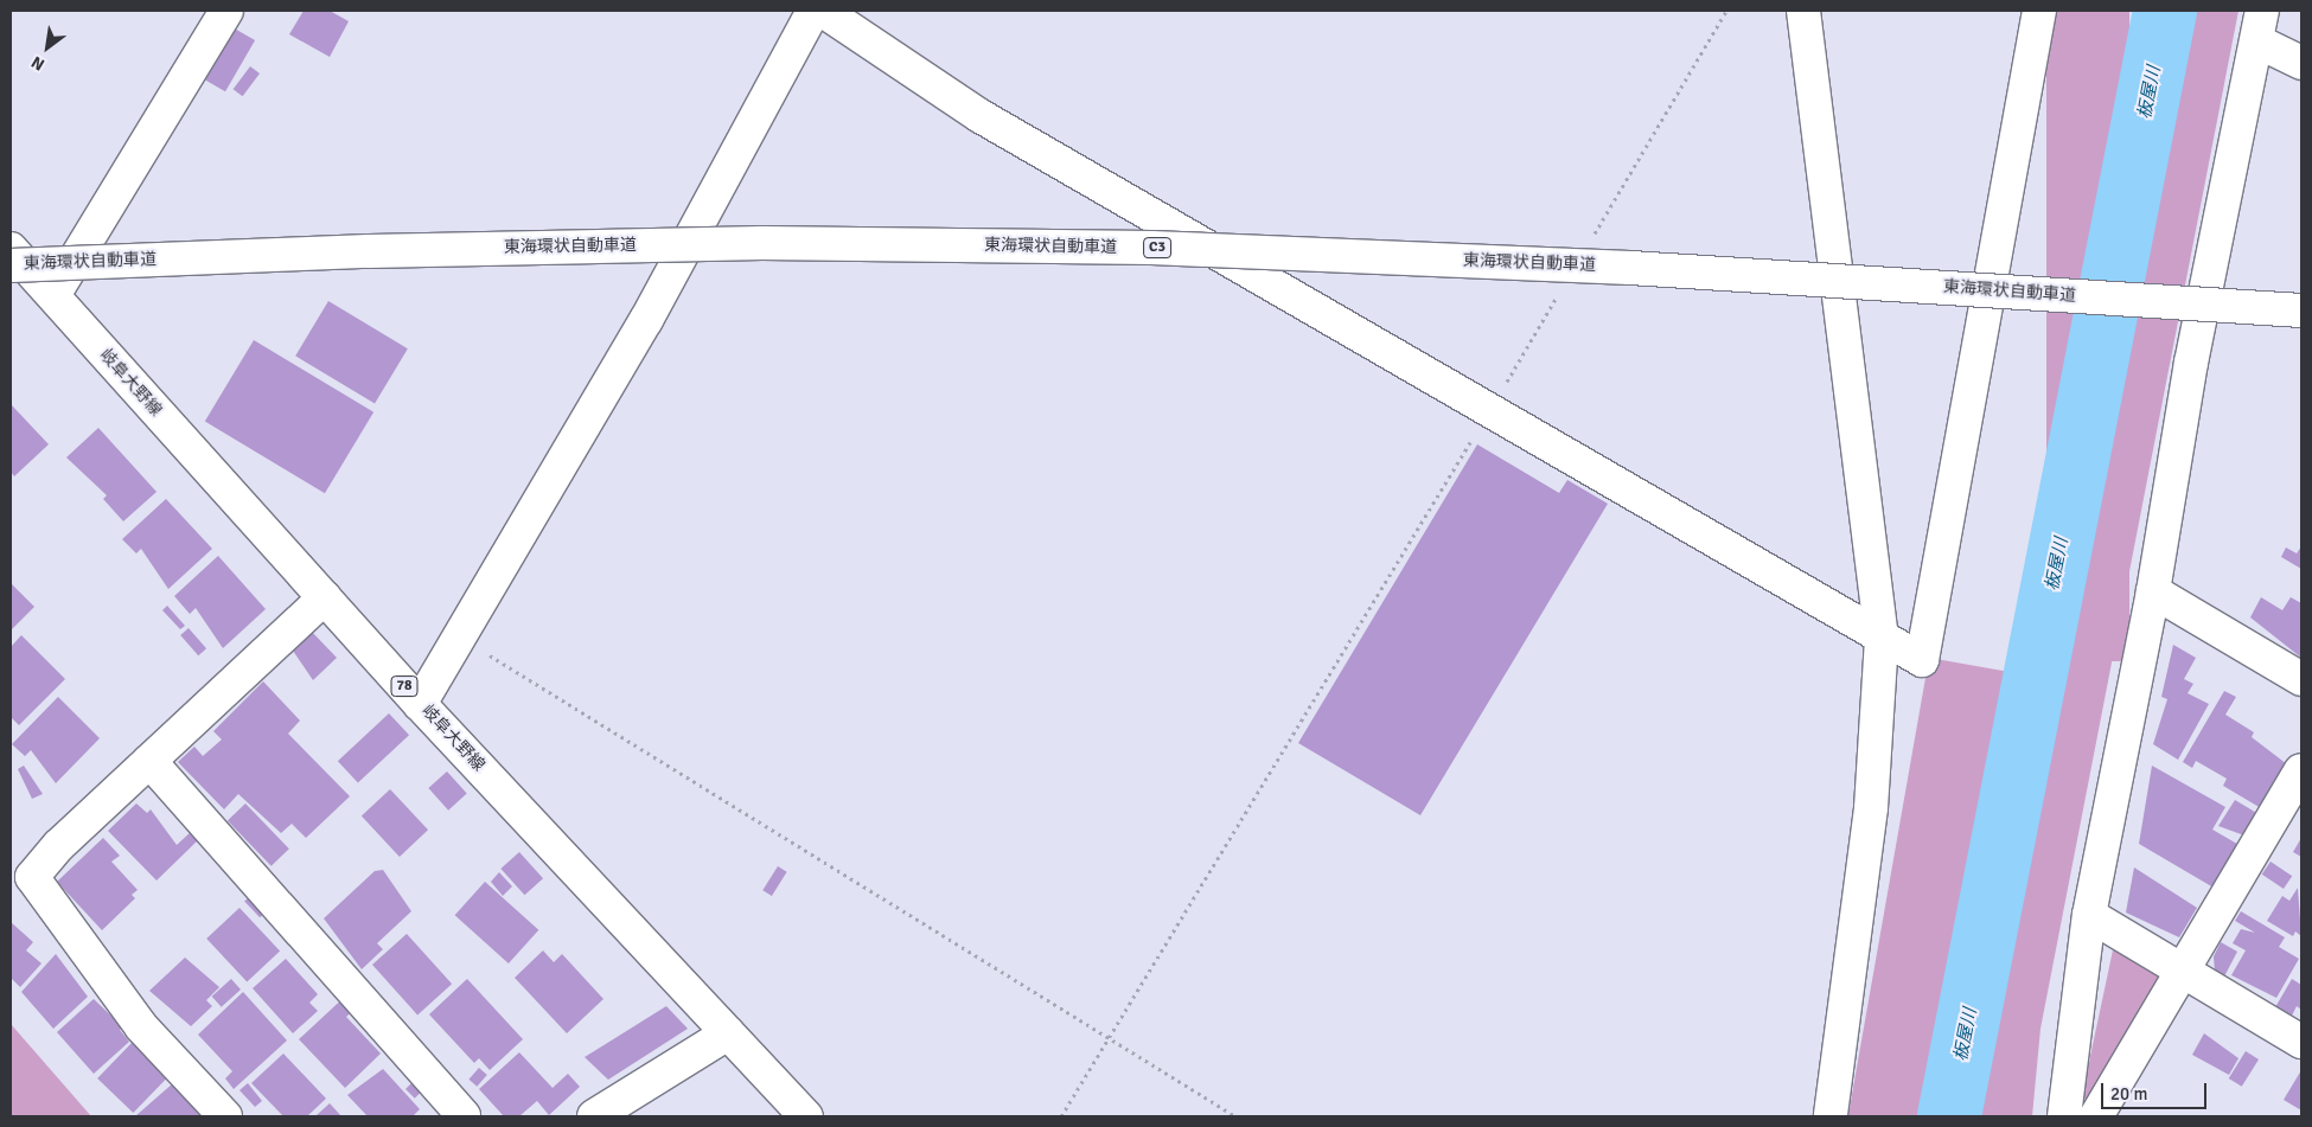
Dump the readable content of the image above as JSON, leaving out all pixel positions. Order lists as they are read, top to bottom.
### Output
{
  "streets": {
    "main road": [
      "東海環状自動車道",
      "C3",
      "岐阜大野線",
      "78"
    ]
  },
  "water": ["板屋川"],
  "scale_bar": "20 m",
  "north": "bottom left"
}
